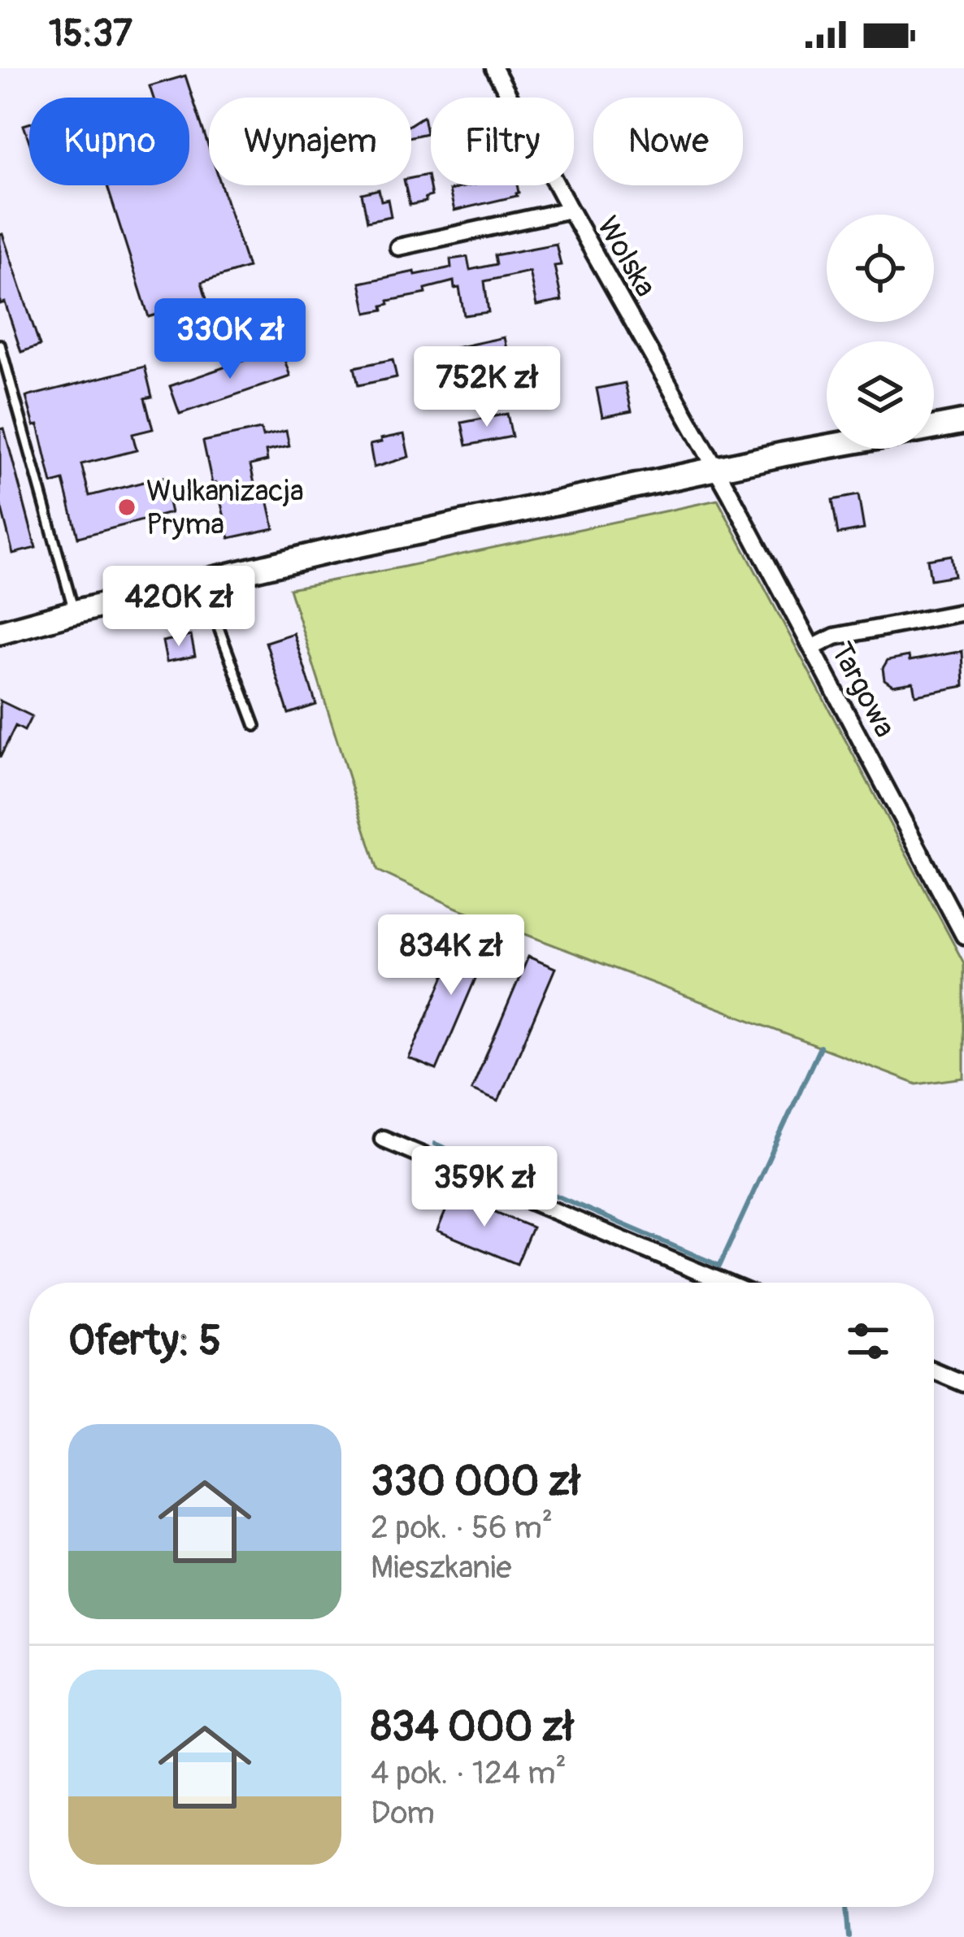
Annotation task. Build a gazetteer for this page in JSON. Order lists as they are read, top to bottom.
{
  "streets": {
    "street": ["Wolska", "Targowa"]
  },
  "crossings": [
    ["Wolska", "Targowa"]
  ],
  "places": ["Wulkanizacja Pryma"],
  "page": {
    "status": "15:37",
    "chip": [
      "Kupno",
      "Wynajem",
      "Filtry",
      "Nowe"
    ],
    "price": [
      "330K zł",
      "752K zł",
      "420K zł",
      "834K zł",
      "359K zł"
    ],
    "heading": "Oferty: 5",
    "list": [
      {
        "name": "330 000 zł",
        "note": "2 pok. · 56 m² · Mieszkanie"
      },
      {
        "name": "834 000 zł",
        "note": "4 pok. · 124 m² · Dom"
      }
    ]
  }
}
